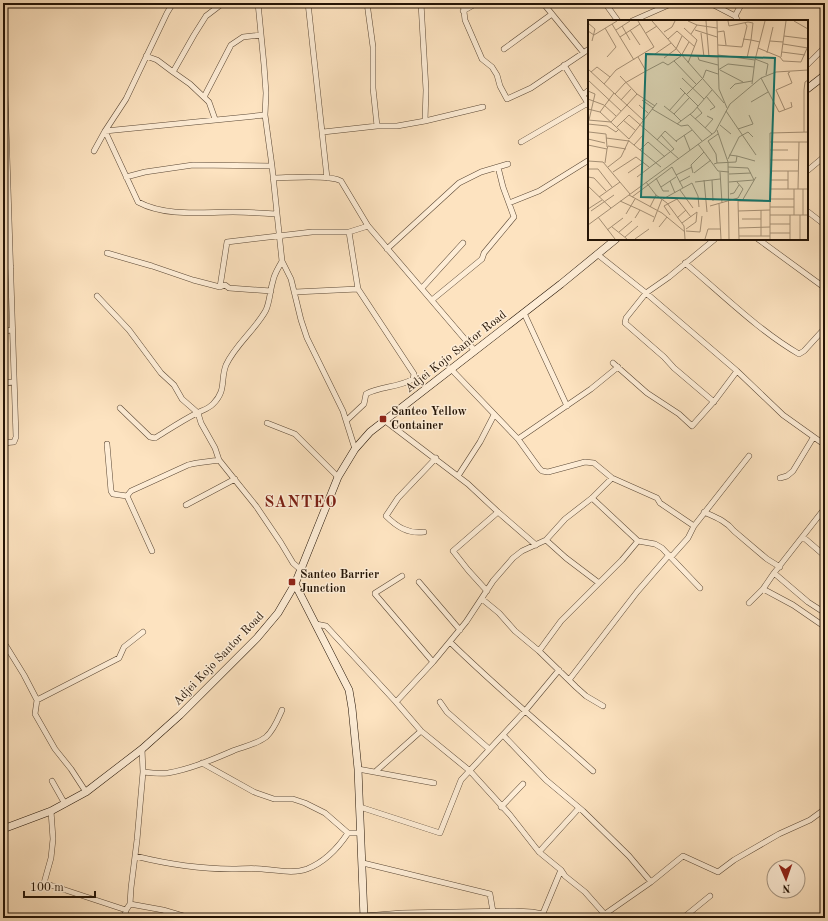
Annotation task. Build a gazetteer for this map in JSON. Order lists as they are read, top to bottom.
{
  "streets": {
    "street": ["Adjei Kojo Santor Road"]
  },
  "districts": ["SANTEO"],
  "places": {
    "transit": ["Santeo Yellow Container", "Santeo Barrier Junction"]
  },
  "scale_bar": "100 m",
  "north": "bottom"
}
